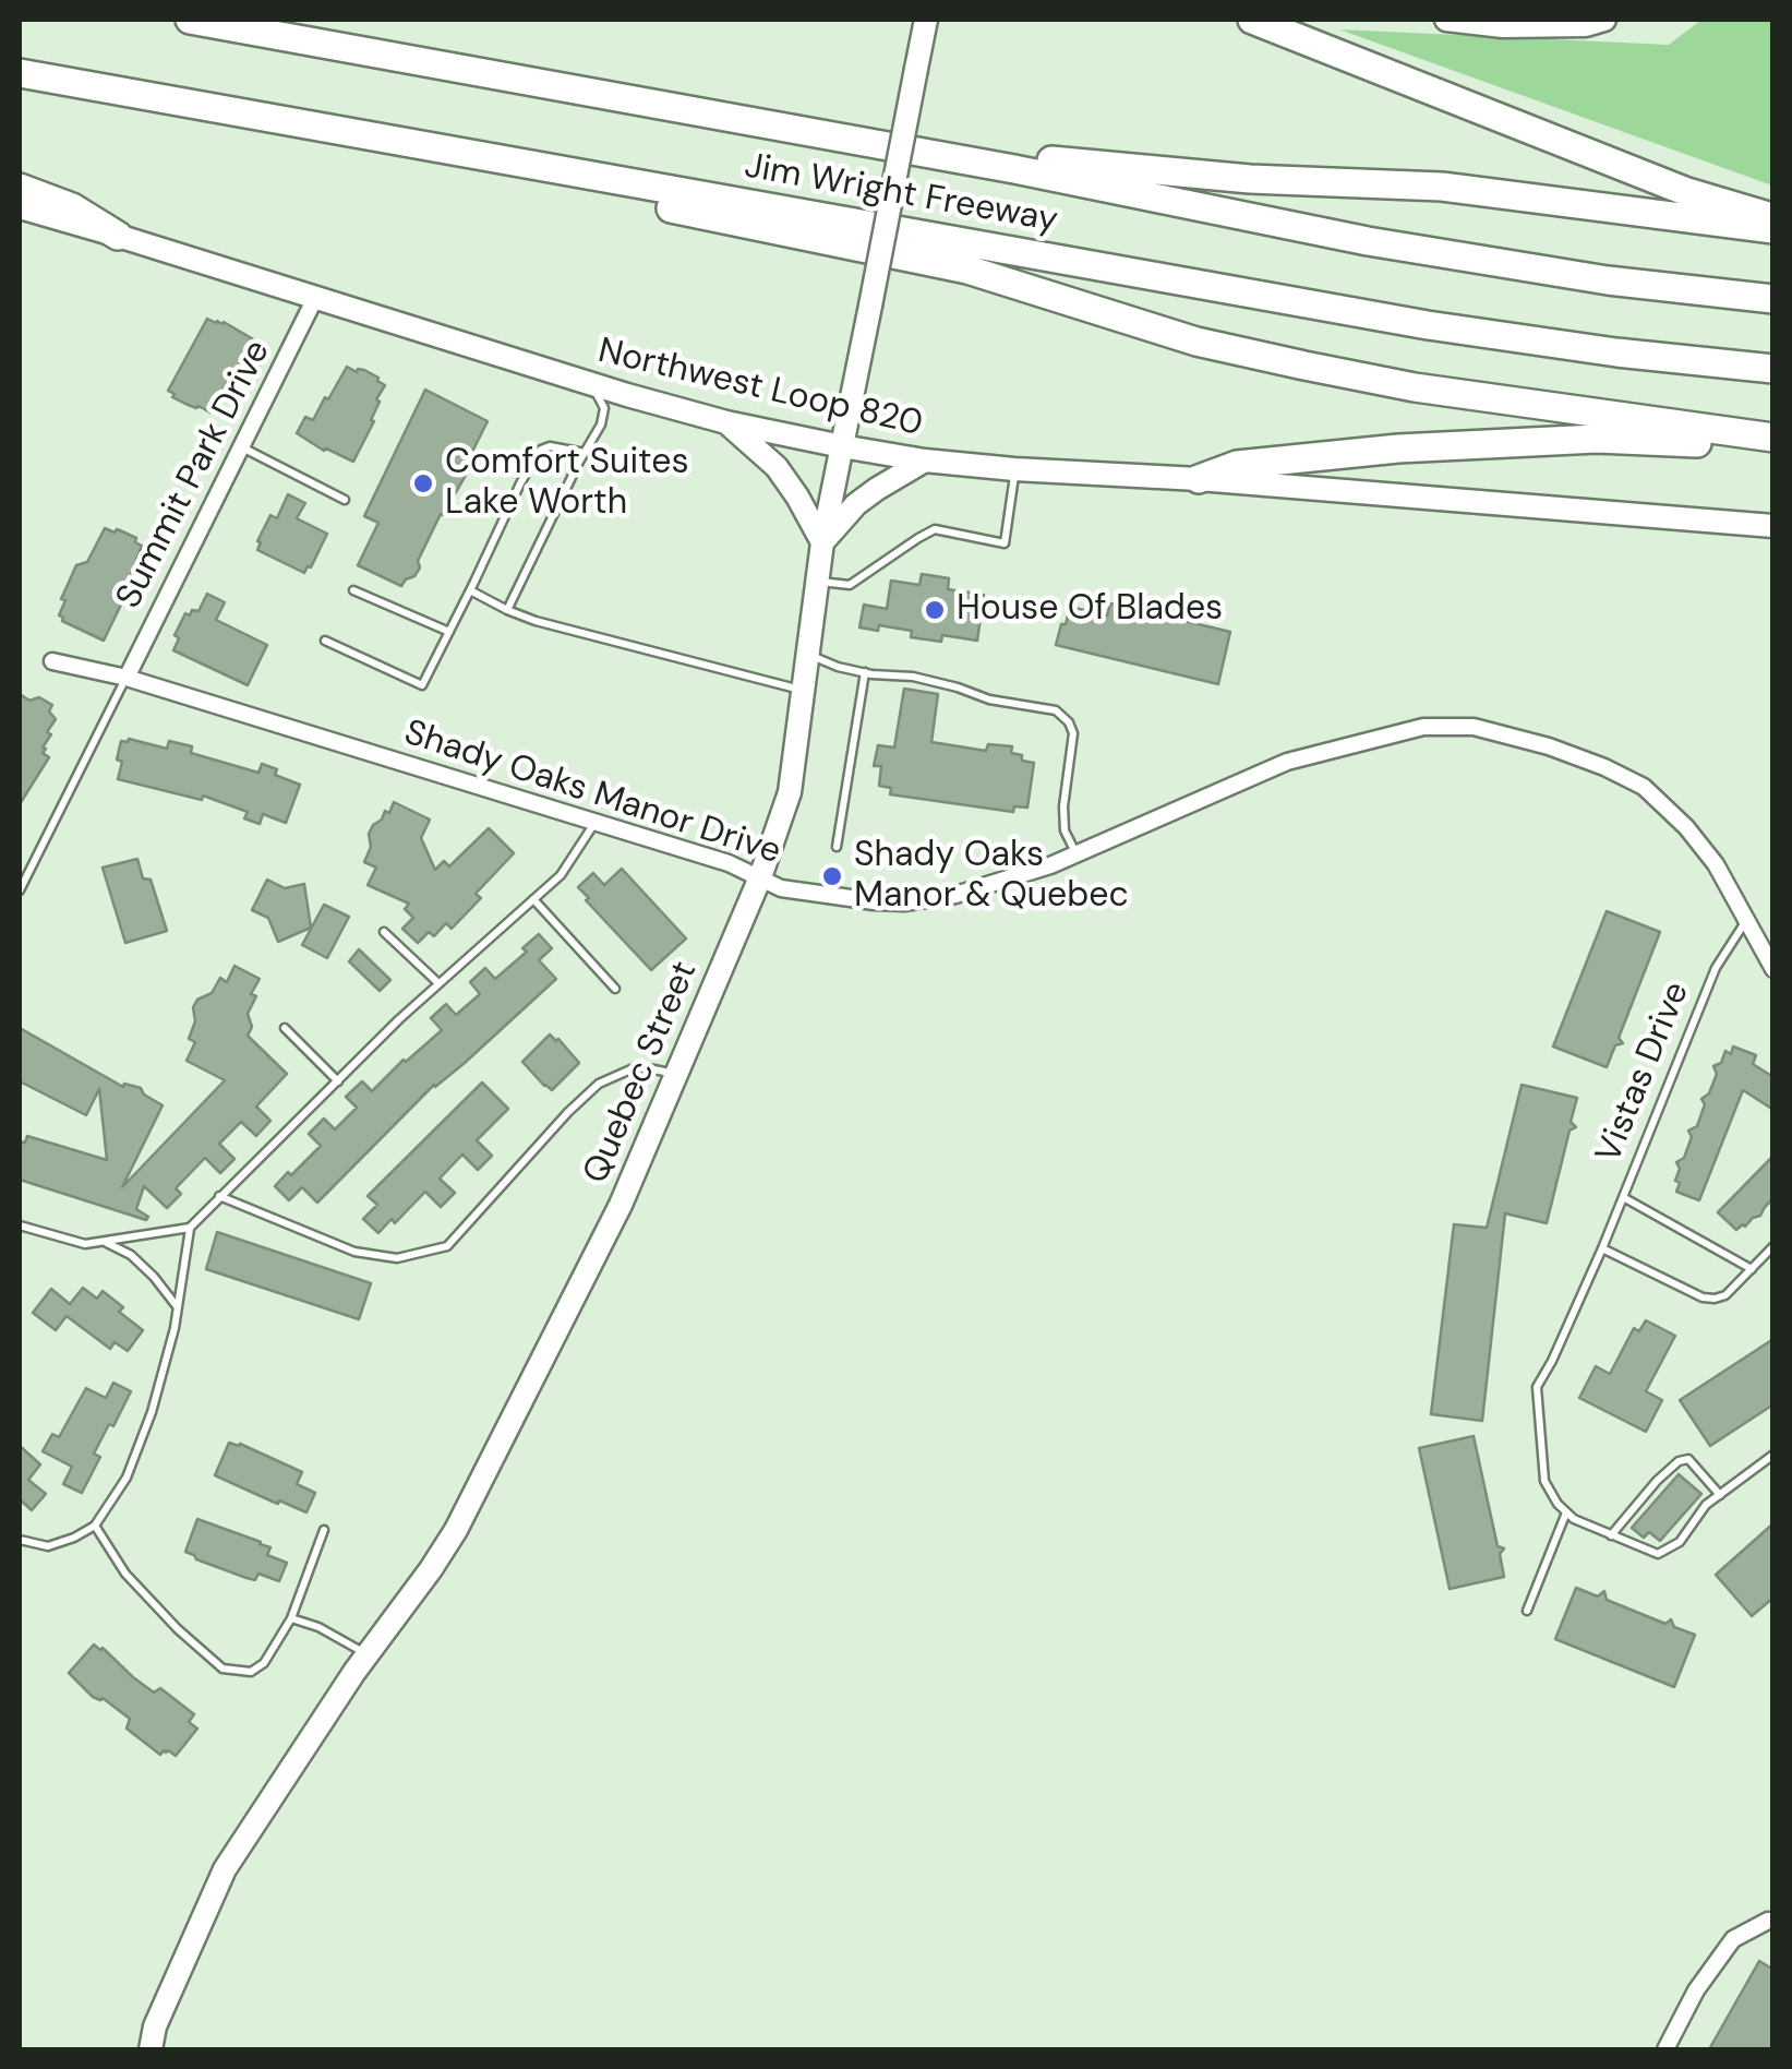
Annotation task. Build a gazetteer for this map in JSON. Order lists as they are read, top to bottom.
{
  "streets": {
    "highway": ["Jim Wright Freeway"],
    "main road": ["Northwest Loop 820", "Quebec Street"],
    "street": ["Summit Park Drive", "Shady Oaks Manor Drive"],
    "lane": ["Vistas Drive"]
  },
  "crossings": [
    ["Northwest Loop 820", "Summit Park Drive"],
    ["Northwest Loop 820", "Quebec Street"],
    ["Summit Park Drive", "Shady Oaks Manor Drive"],
    ["Shady Oaks Manor Drive", "Quebec Street"],
    ["Shady Oaks Manor Drive", "Vistas Drive"]
  ],
  "places": ["Comfort Suites Lake Worth", "House Of Blades", "Shady Oaks Manor & Quebec"]
}
